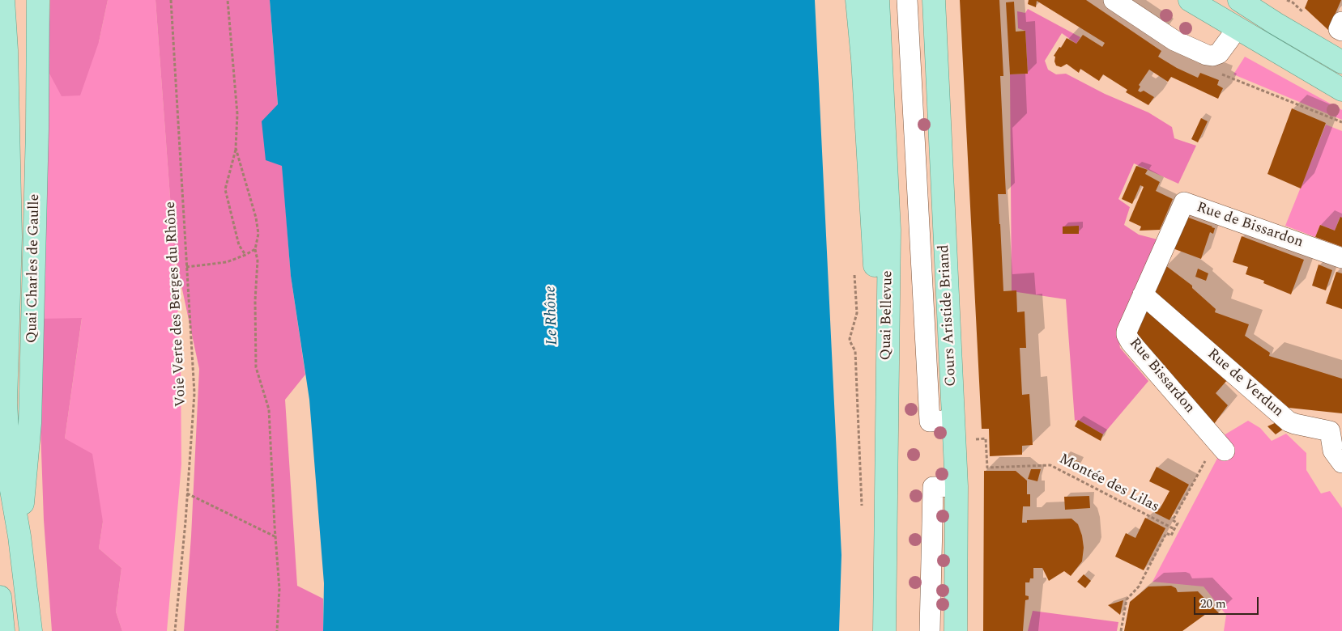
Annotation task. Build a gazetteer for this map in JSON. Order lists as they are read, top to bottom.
{
  "streets": {
    "main road": ["Quai Charles de Gaulle", "Quai Bellevue", "Cours Aristide Briand"],
    "street": ["Rue de Bissardon", "Rue Bissardon", "Rue de Verdun"],
    "path": ["Voie Verte des Berges du Rhône", "Montée des Lilas"]
  },
  "crossings": [
    ["Rue de Bissardon", "Rue Bissardon"],
    ["Rue de Bissardon", "Rue de Verdun"],
    ["Rue Bissardon", "Rue de Verdun"],
    ["Rue Bissardon", "Montée des Lilas"]
  ],
  "water": ["Le Rhône"],
  "scale_bar": "20 m"
}
